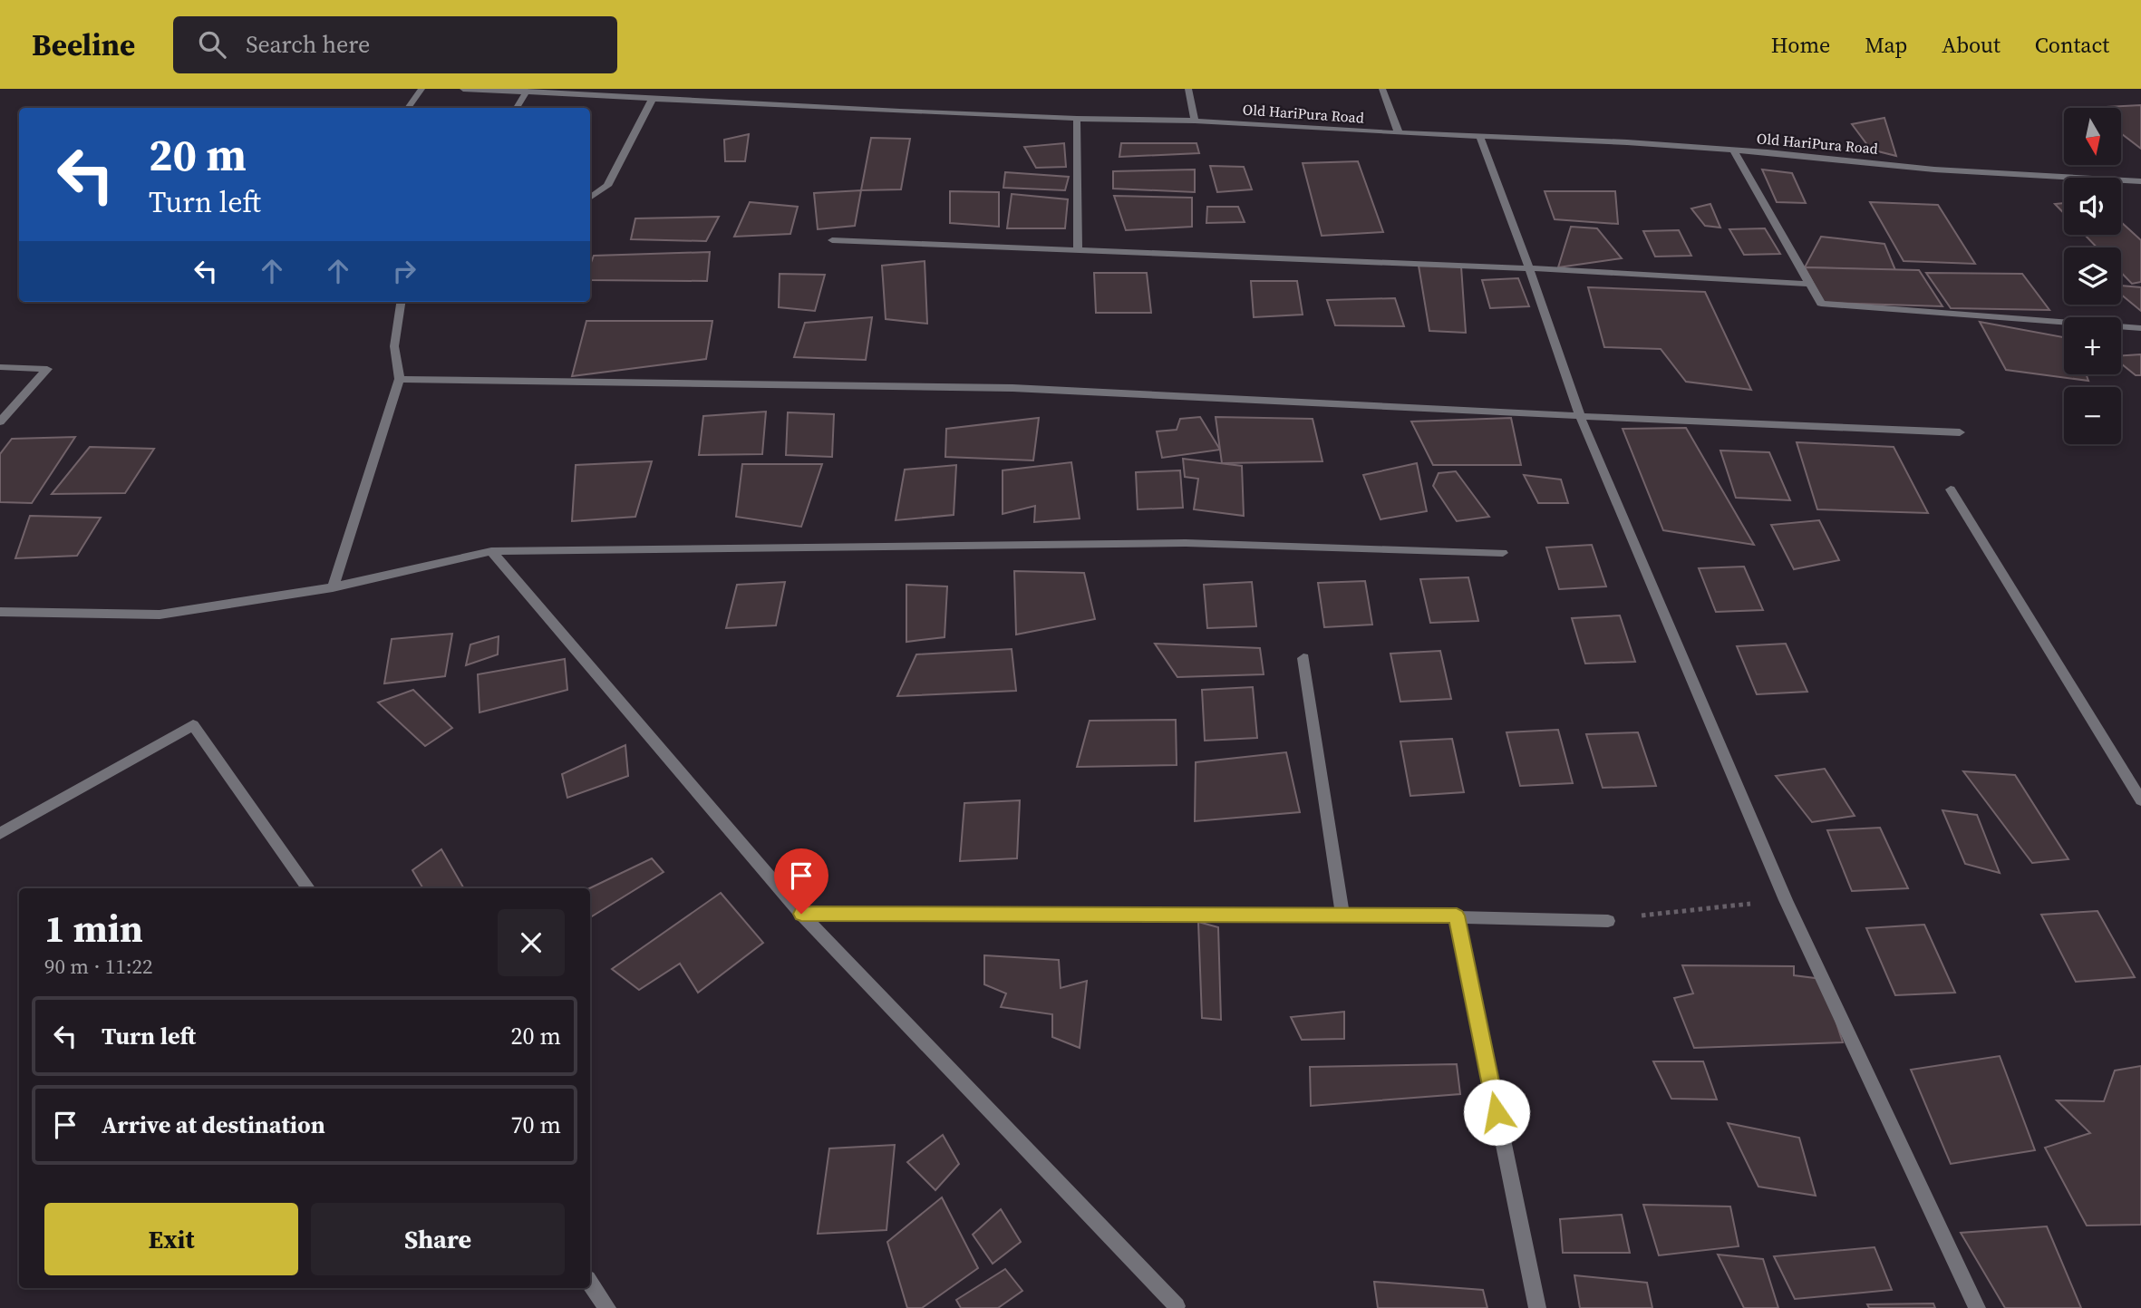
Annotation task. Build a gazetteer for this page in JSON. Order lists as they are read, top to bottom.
{
  "streets": {
    "street": ["Old HariPura Road"]
  },
  "north": "bottom",
  "page": {
    "header": "Beeline",
    "search": "Search here",
    "nav": [
      "Home",
      "Map",
      "About",
      "Contact"
    ],
    "map_buttons": ["+", "−"],
    "turn": ["20 m", "Turn left"],
    "heading": ["1 min", "90 m · 11:22"],
    "list": [
      {
        "name": "Turn left",
        "value": "20 m"
      },
      {
        "name": "Arrive at destination",
        "value": "70 m"
      }
    ],
    "buttons": ["Exit", "Share"]
  }
}
